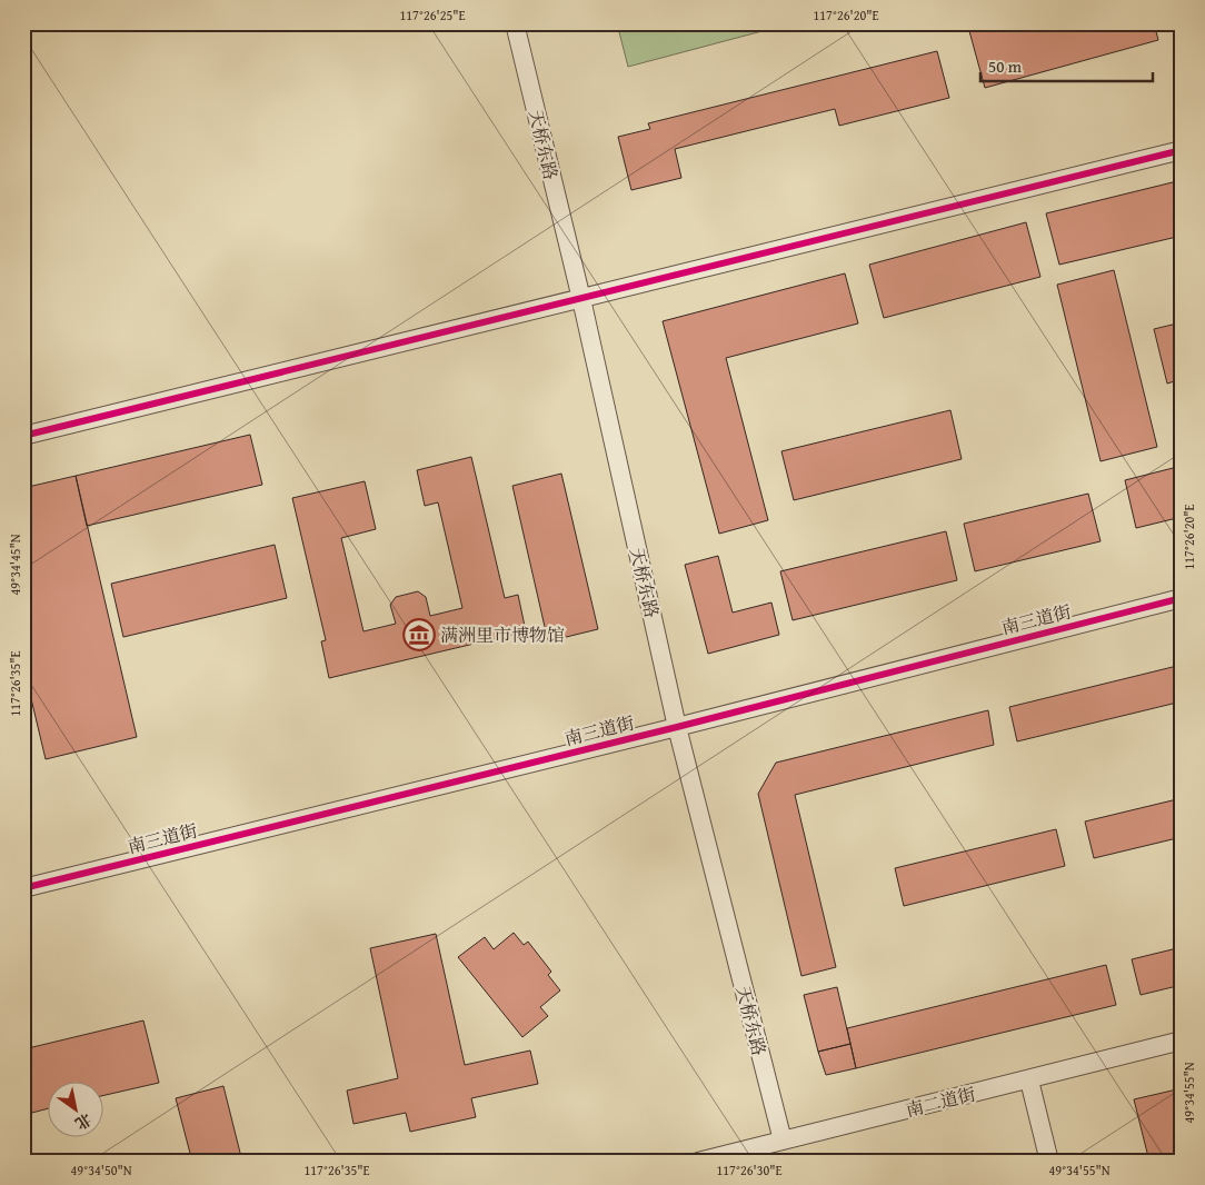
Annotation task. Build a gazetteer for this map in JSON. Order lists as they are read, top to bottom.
{
  "streets": {
    "street": ["天桥东路", "南三道街", "南二道街"]
  },
  "crossings": [
    ["天桥东路", "南三道街"],
    ["天桥东路", "南二道街"]
  ],
  "places": {
    "museum": ["满洲里市博物馆"]
  },
  "scale_bar": "50 m",
  "north": "bottom right",
  "coordinates": [
    "117°26'25\"E",
    "117°26'20\"E",
    "49°34'45\"N",
    "117°26'35\"E",
    "49°34'55\"N",
    "49°34'50\"N",
    "117°26'30\"E"
  ]
}
